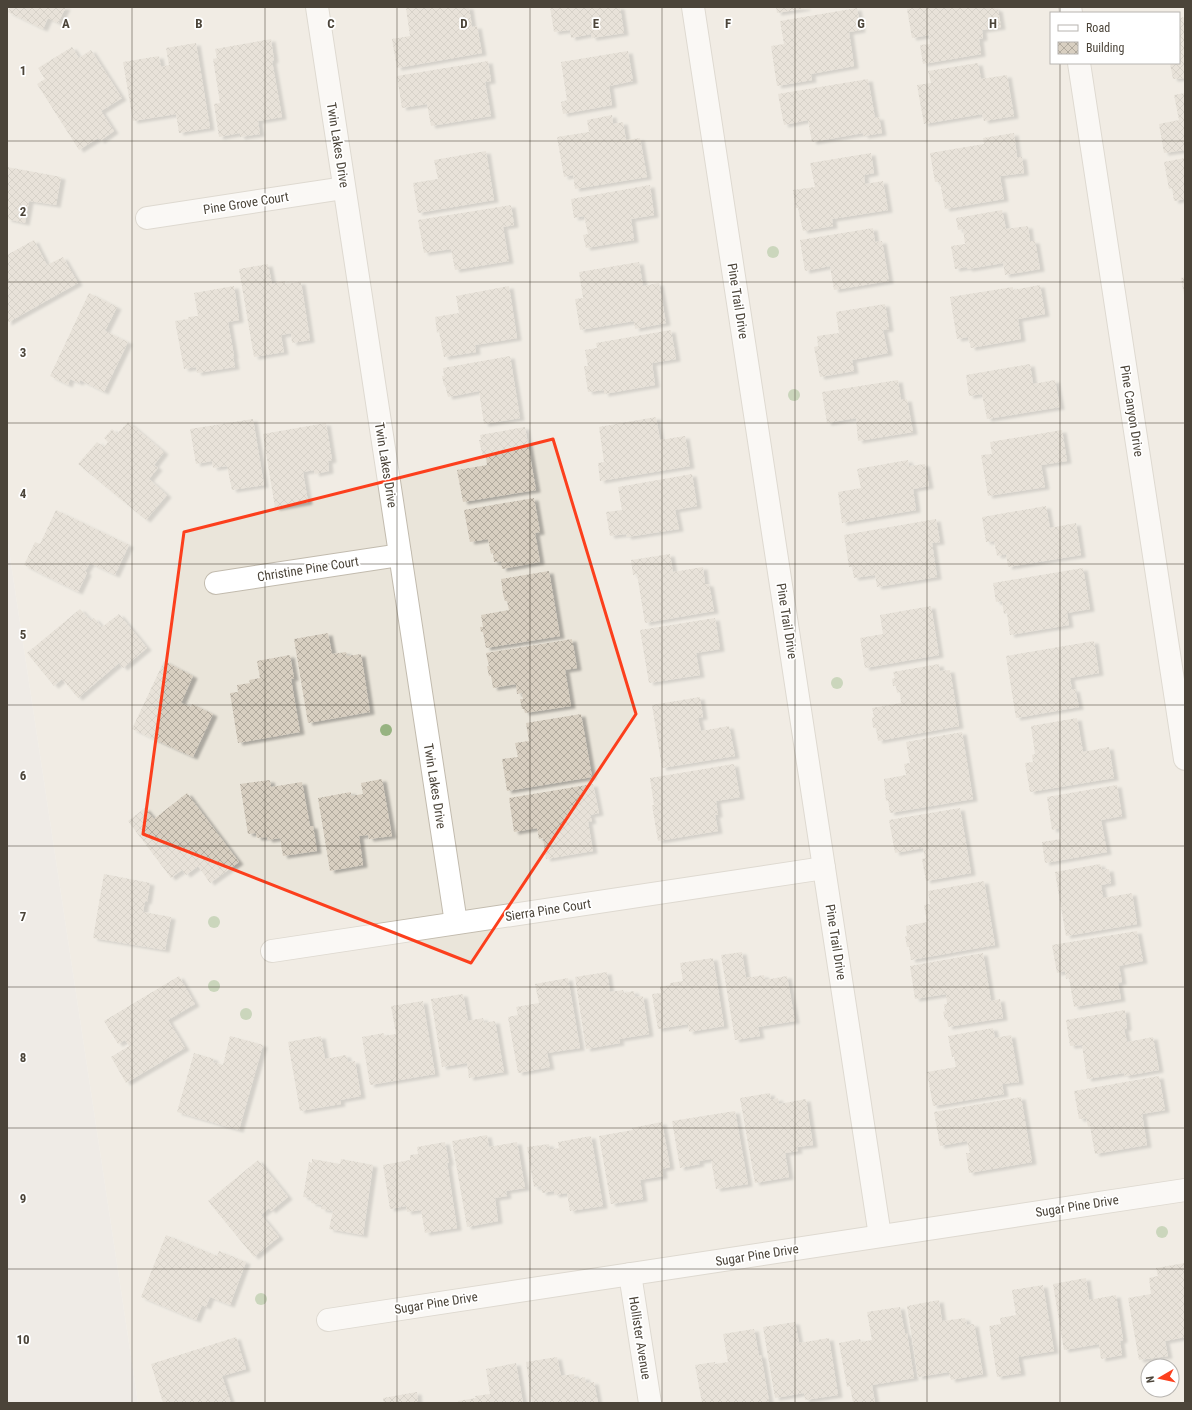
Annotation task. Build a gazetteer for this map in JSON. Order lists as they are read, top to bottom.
{
  "streets": {
    "street": [
      "Twin Lakes Drive",
      "Pine Grove Court",
      "Pine Trail Drive",
      "Pine Canyon Drive",
      "Christine Pine Court",
      "Sierra Pine Court",
      "Sugar Pine Drive",
      "Hollister Avenue"
    ]
  },
  "crossings": [
    ["Twin Lakes Drive", "Pine Grove Court"],
    ["Twin Lakes Drive", "Christine Pine Court"],
    ["Twin Lakes Drive", "Sierra Pine Court"],
    ["Pine Trail Drive", "Sierra Pine Court"],
    ["Pine Trail Drive", "Sugar Pine Drive"],
    ["Sugar Pine Drive", "Hollister Avenue"]
  ],
  "legend": ["Road", "Building"],
  "north": "left",
  "grid": {
    "columns": [
      "A",
      "B",
      "C",
      "D",
      "E",
      "F",
      "G",
      "H"
    ],
    "rows": [
      "1",
      "2",
      "3",
      "4",
      "5",
      "6",
      "7",
      "8",
      "9",
      "10"
    ]
  }
}
